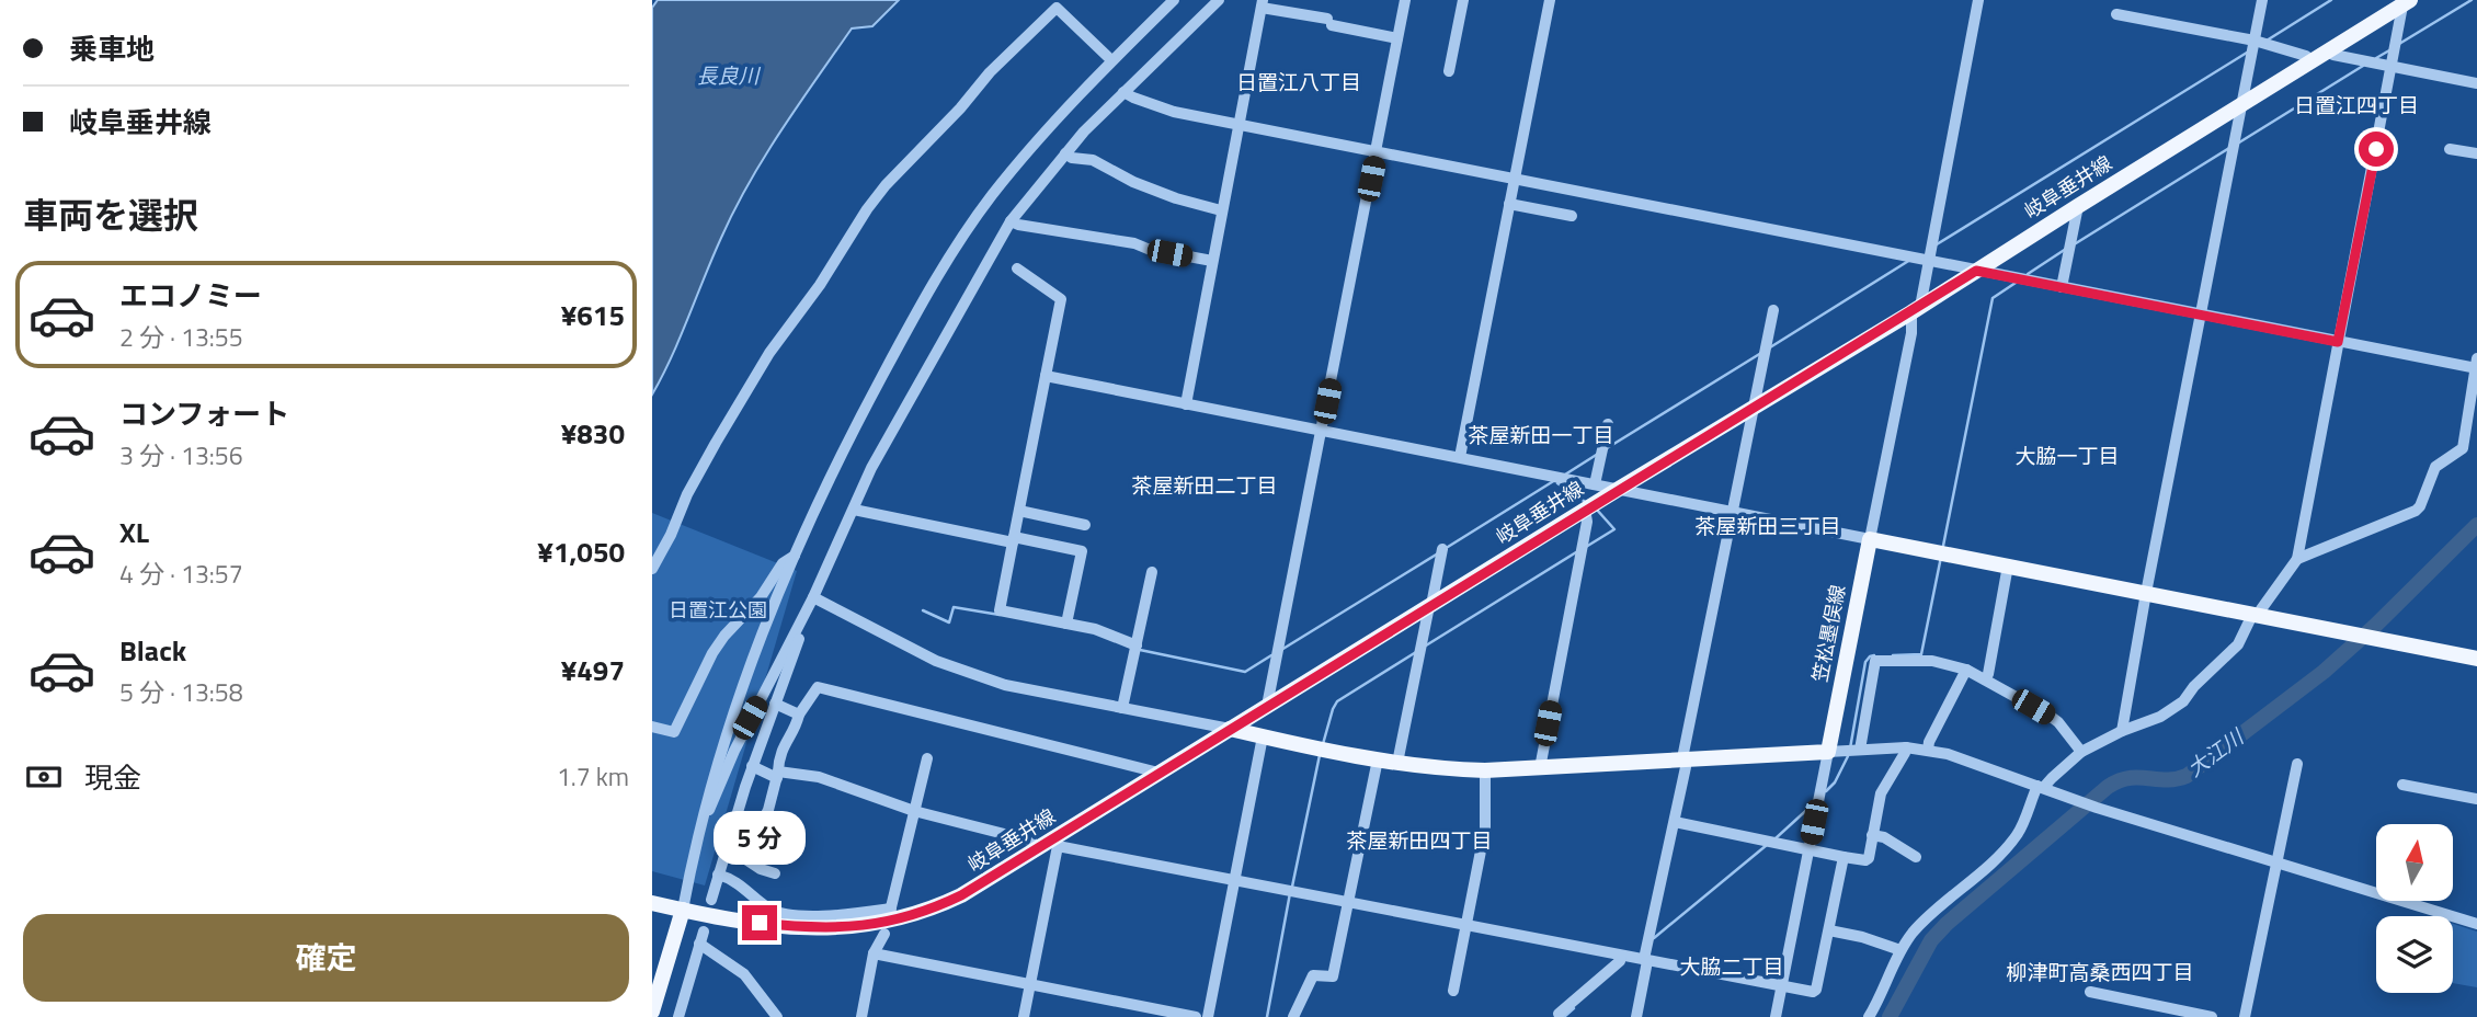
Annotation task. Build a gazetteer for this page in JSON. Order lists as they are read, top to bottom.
{
  "streets": {
    "main road": ["岐阜垂井線", "笠松墨俣線"]
  },
  "districts": [
    "日置江八丁目",
    "日置江四丁目",
    "茶屋新田一丁目",
    "大脇一丁目",
    "茶屋新田二丁目",
    "茶屋新田三丁目",
    "茶屋新田四丁目",
    "大脇二丁目",
    "柳津町高桑西四丁目"
  ],
  "water": ["長良川", "大江川"],
  "parks": ["日置江公園"],
  "north": "top",
  "page": {
    "banner": ["乗車地", "岐阜垂井線"],
    "heading": "車両を選択",
    "list": [
      {
        "name": "エコノミー",
        "note": "2 分 · 13:55",
        "value": "¥615"
      },
      {
        "name": "コンフォート",
        "note": "3 分 · 13:56",
        "value": "¥830"
      },
      {
        "name": "XL",
        "note": "4 分 · 13:57",
        "value": "¥1,050"
      },
      {
        "name": "Black",
        "note": "5 分 · 13:58",
        "value": "¥497"
      }
    ],
    "pay": ["現金", "1.7 km"],
    "bubble": "5 分",
    "buttons": "確定"
  }
}
